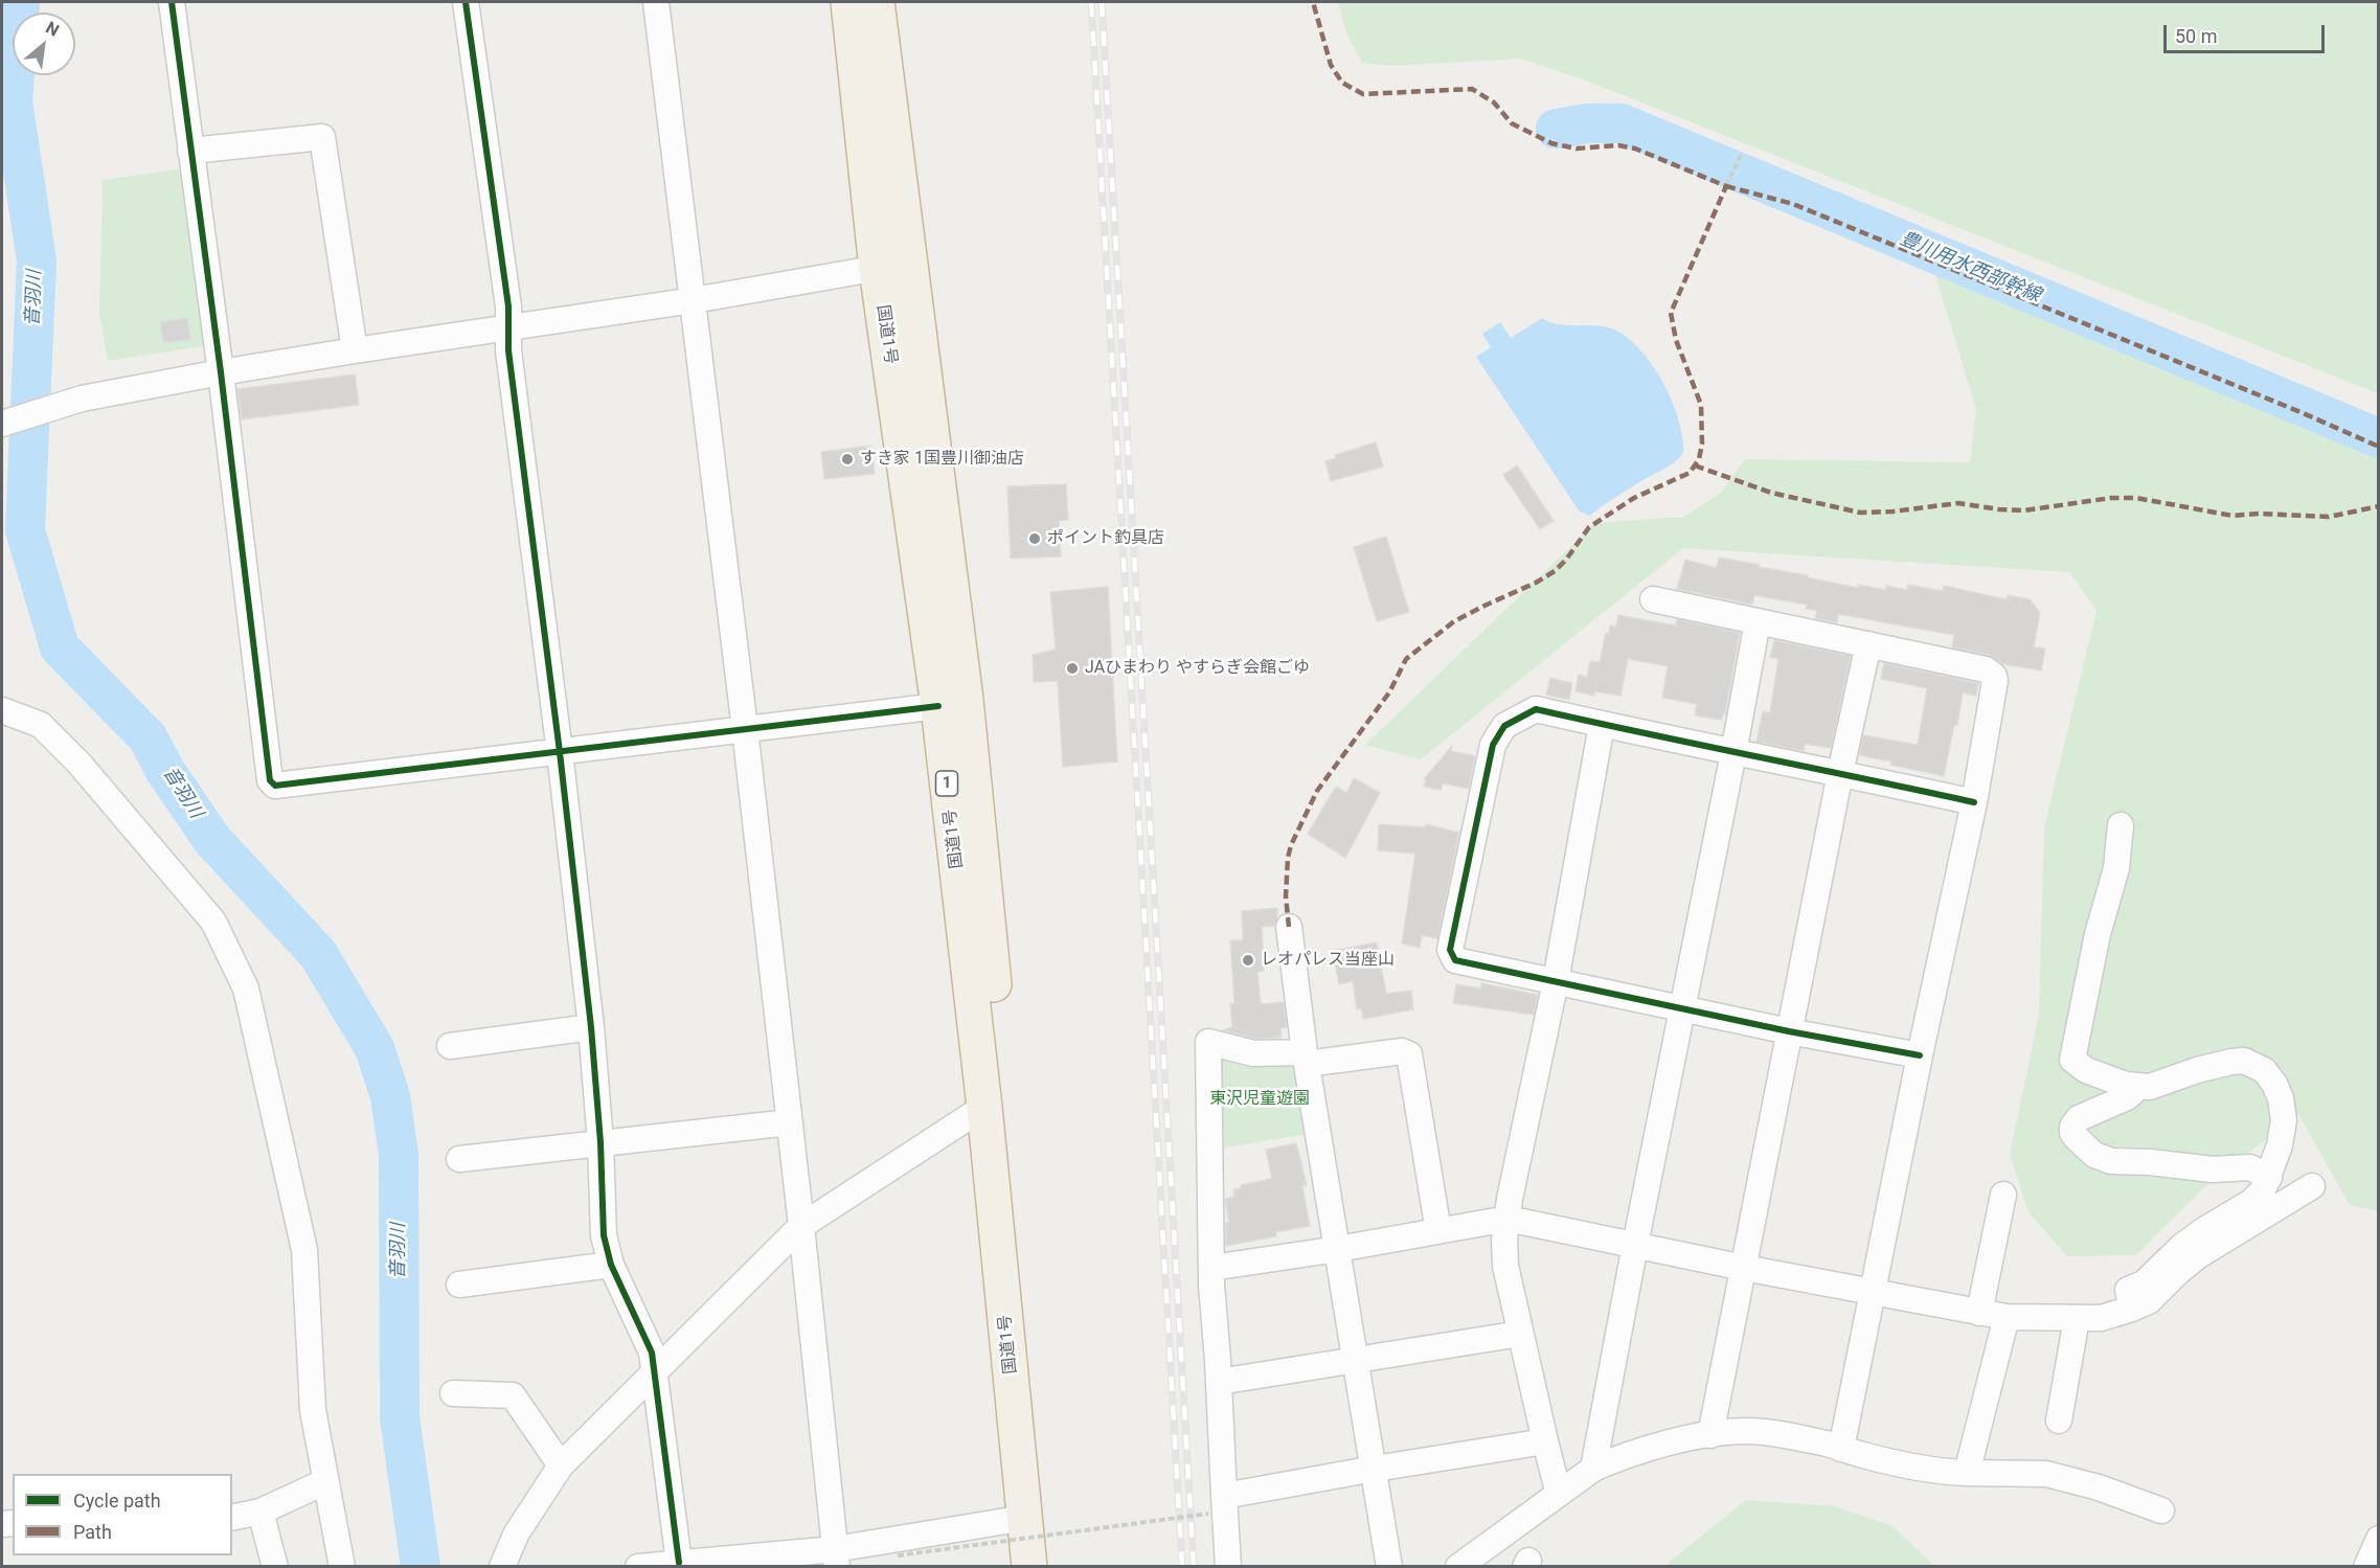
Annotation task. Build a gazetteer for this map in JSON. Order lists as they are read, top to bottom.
{
  "streets": {
    "highway": ["国道1号", "1"]
  },
  "water": ["豊川用水西部幹線", "音羽川"],
  "parks": ["東沢児童遊園"],
  "places": [
    "すき家 1国豊川御油店",
    "ポイント釣具店",
    "JAひまわり やすらぎ会館ごゆ",
    "レオパレス当座山"
  ],
  "legend": ["Cycle path", "Path"],
  "scale_bar": "50 m",
  "north": "top right"
}
